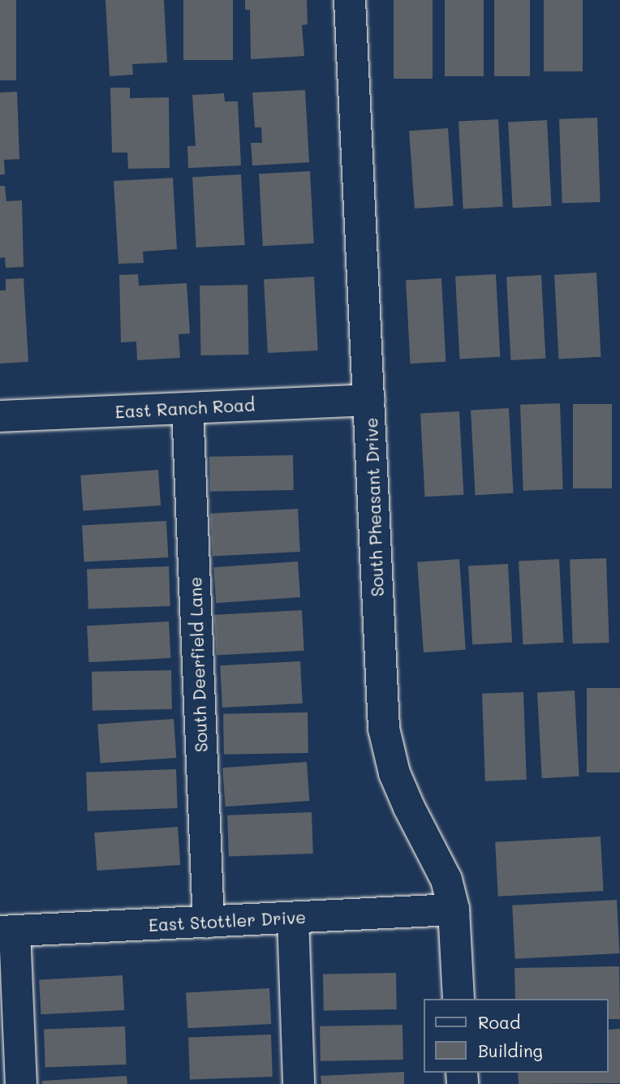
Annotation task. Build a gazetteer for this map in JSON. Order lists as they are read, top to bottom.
{
  "streets": {
    "street": [
      "East Ranch Road",
      "South Pheasant Drive",
      "South Deerfield Lane",
      "East Stottler Drive"
    ]
  },
  "crossings": [
    ["East Ranch Road", "South Pheasant Drive"],
    ["East Ranch Road", "South Deerfield Lane"],
    ["South Pheasant Drive", "East Stottler Drive"],
    ["South Deerfield Lane", "East Stottler Drive"]
  ],
  "legend": ["Road", "Building"]
}
